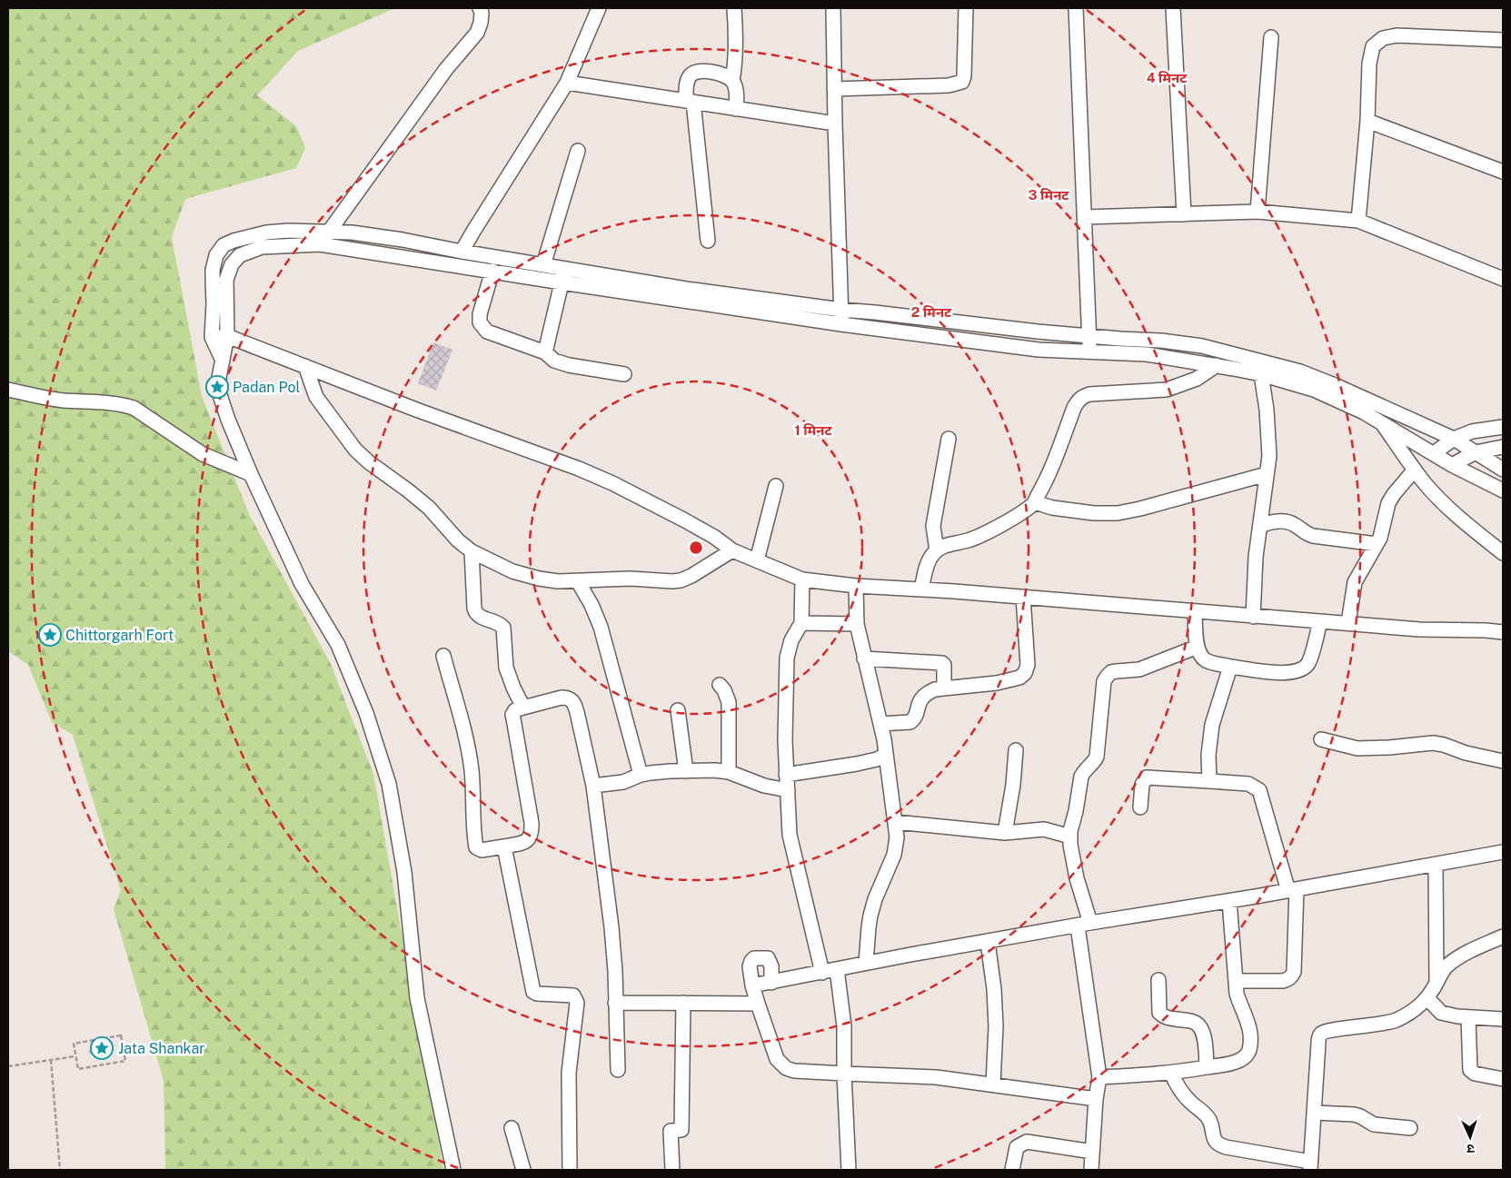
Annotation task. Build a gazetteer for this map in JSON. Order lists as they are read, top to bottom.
{
  "places": {
    "place": ["Padan Pol", "Chittorgarh Fort", "Jata Shankar"]
  },
  "north": "bottom",
  "rings": [
    "4 मिनट",
    "3 मिनट",
    "2 मिनट",
    "1 मिनट"
  ]
}
